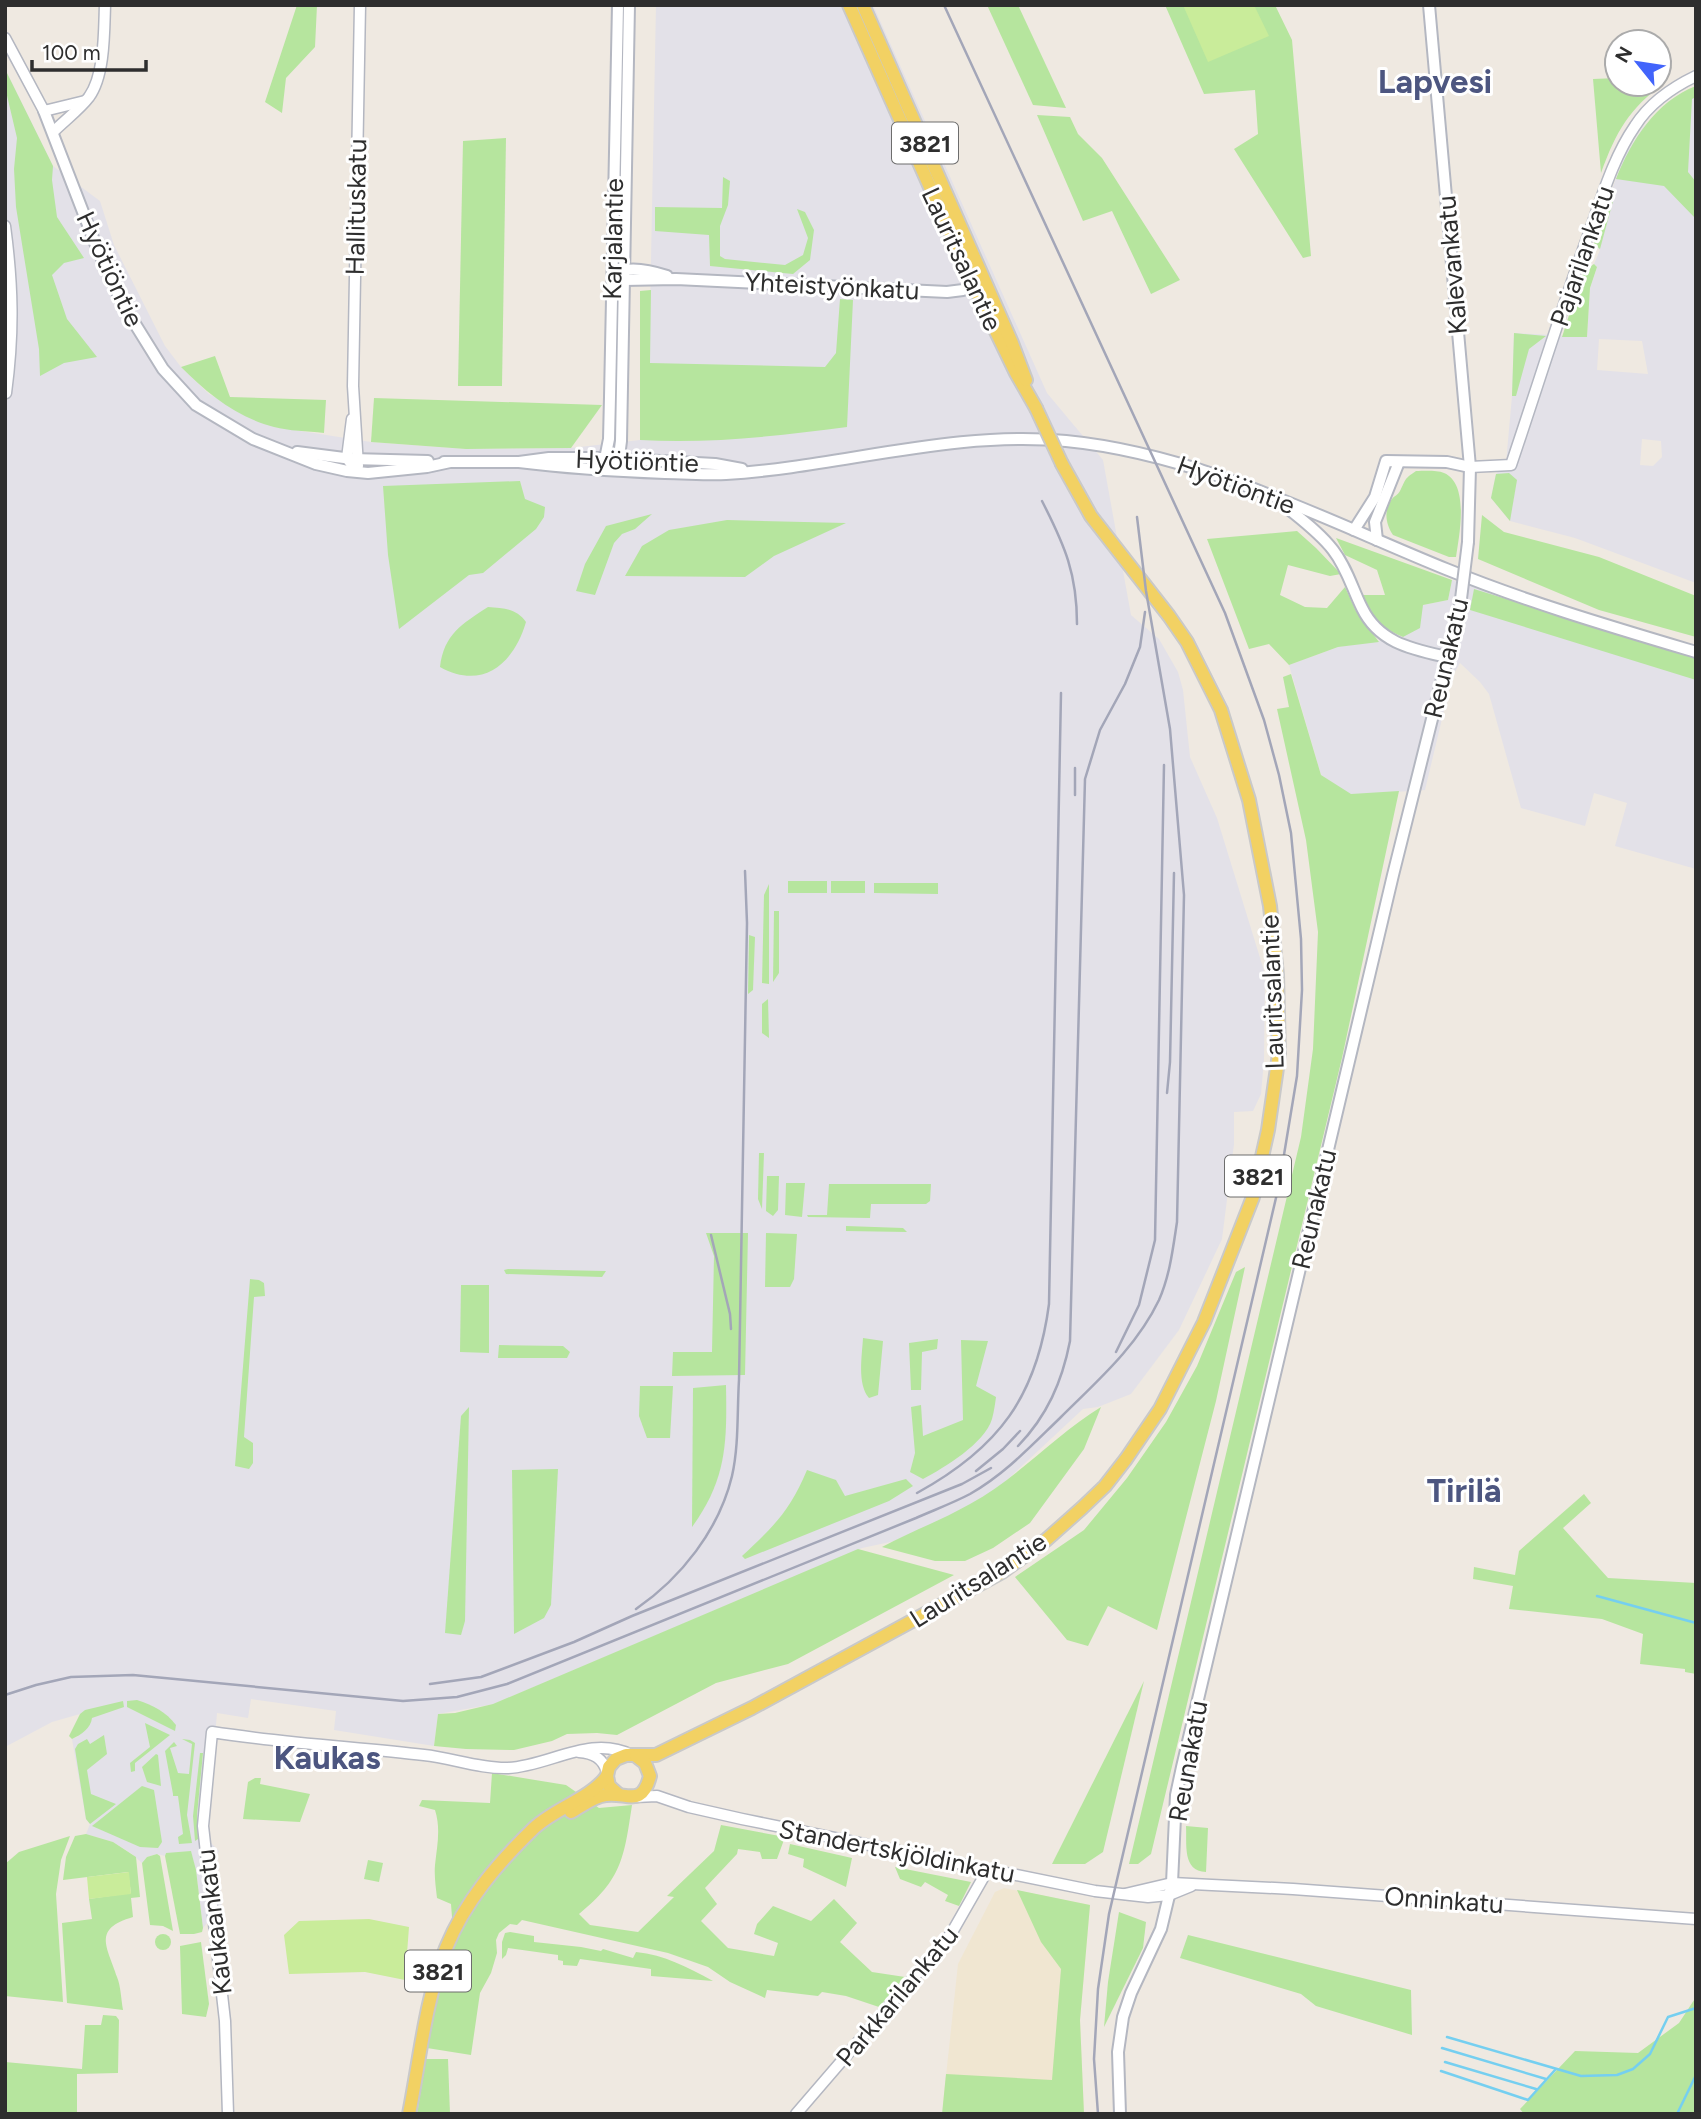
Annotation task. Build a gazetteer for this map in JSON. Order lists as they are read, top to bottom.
{
  "streets": {
    "main road": [
      "3821",
      "Karjalantie",
      "Lauritsalantie",
      "Kalevankatu",
      "Hyötiöntie",
      "Yhteistyönkatu",
      "Reunakatu"
    ],
    "street": [
      "Hallituskatu",
      "Pajarilankatu",
      "Standertskjöldinkatu",
      "Onninkatu",
      "Kaukaankatu",
      "Parkkarilankatu"
    ]
  },
  "crossings": [
    ["3821", "Lauritsalantie"],
    ["3821", "Standertskjöldinkatu"],
    ["Hallituskatu", "Hyötiöntie"],
    ["Karjalantie", "Hyötiöntie"],
    ["Karjalantie", "Yhteistyönkatu"],
    ["Pajarilankatu", "Kalevankatu"],
    ["Lauritsalantie", "Yhteistyönkatu"],
    ["Lauritsalantie", "Standertskjöldinkatu"],
    ["Kalevankatu", "Reunakatu"],
    ["Reunakatu", "Standertskjöldinkatu"],
    ["Reunakatu", "Onninkatu"],
    ["Standertskjöldinkatu", "Onninkatu"],
    ["Standertskjöldinkatu", "Parkkarilankatu"]
  ],
  "districts": ["Lapvesi", "Tirilä", "Kaukas"],
  "scale_bar": "100 m",
  "north": "top left"
}
